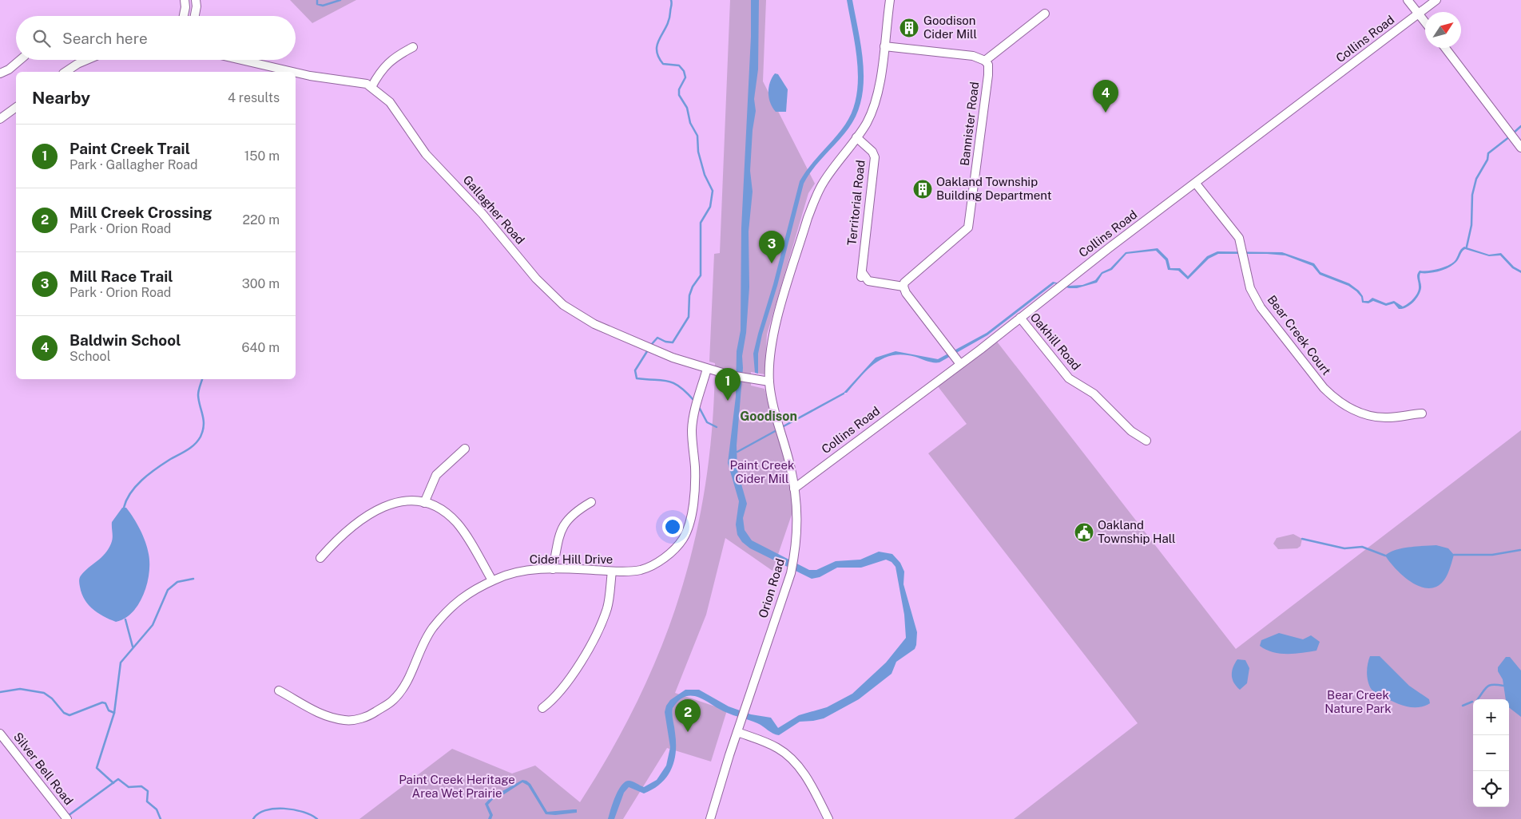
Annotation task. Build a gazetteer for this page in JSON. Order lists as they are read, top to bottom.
{
  "streets": {
    "street": [
      "Collins Road",
      "Bannister Road",
      "Territorial Road",
      "Gallagher Road",
      "Bear Creek Court",
      "Oakhill Road",
      "Cider Hill Drive",
      "Orion Road",
      "Silver Bell Road"
    ]
  },
  "crossings": [
    ["Collins Road", "Bear Creek Court"],
    ["Collins Road", "Oakhill Road"],
    ["Collins Road", "Orion Road"],
    ["Bannister Road", "Territorial Road"],
    ["Territorial Road", "Orion Road"],
    ["Gallagher Road", "Cider Hill Drive"],
    ["Gallagher Road", "Orion Road"]
  ],
  "districts": ["Goodison"],
  "parks": ["Paint Creek Cider Mill", "Bear Creek Nature Park", "Paint Creek Heritage Area Wet Prairie"],
  "places": {
    "building": ["Goodison Cider Mill", "Oakland Township Building Department"],
    "public building": ["Oakland Township Hall"]
  },
  "north": "top right",
  "page": {
    "search": "Search here",
    "heading": ["Nearby", "4 results"],
    "pins": [
      "4",
      "3",
      "1",
      "2"
    ],
    "list": [
      {
        "mark": "1",
        "name": "Paint Creek Trail",
        "note": "Park · Gallagher Road",
        "value": "150 m"
      },
      {
        "mark": "2",
        "name": "Mill Creek Crossing",
        "note": "Park · Orion Road",
        "value": "220 m"
      },
      {
        "mark": "3",
        "name": "Mill Race Trail",
        "note": "Park · Orion Road",
        "value": "300 m"
      },
      {
        "mark": "4",
        "name": "Baldwin School",
        "note": "School",
        "value": "640 m"
      }
    ],
    "map_buttons": ["+", "−"]
  }
}
